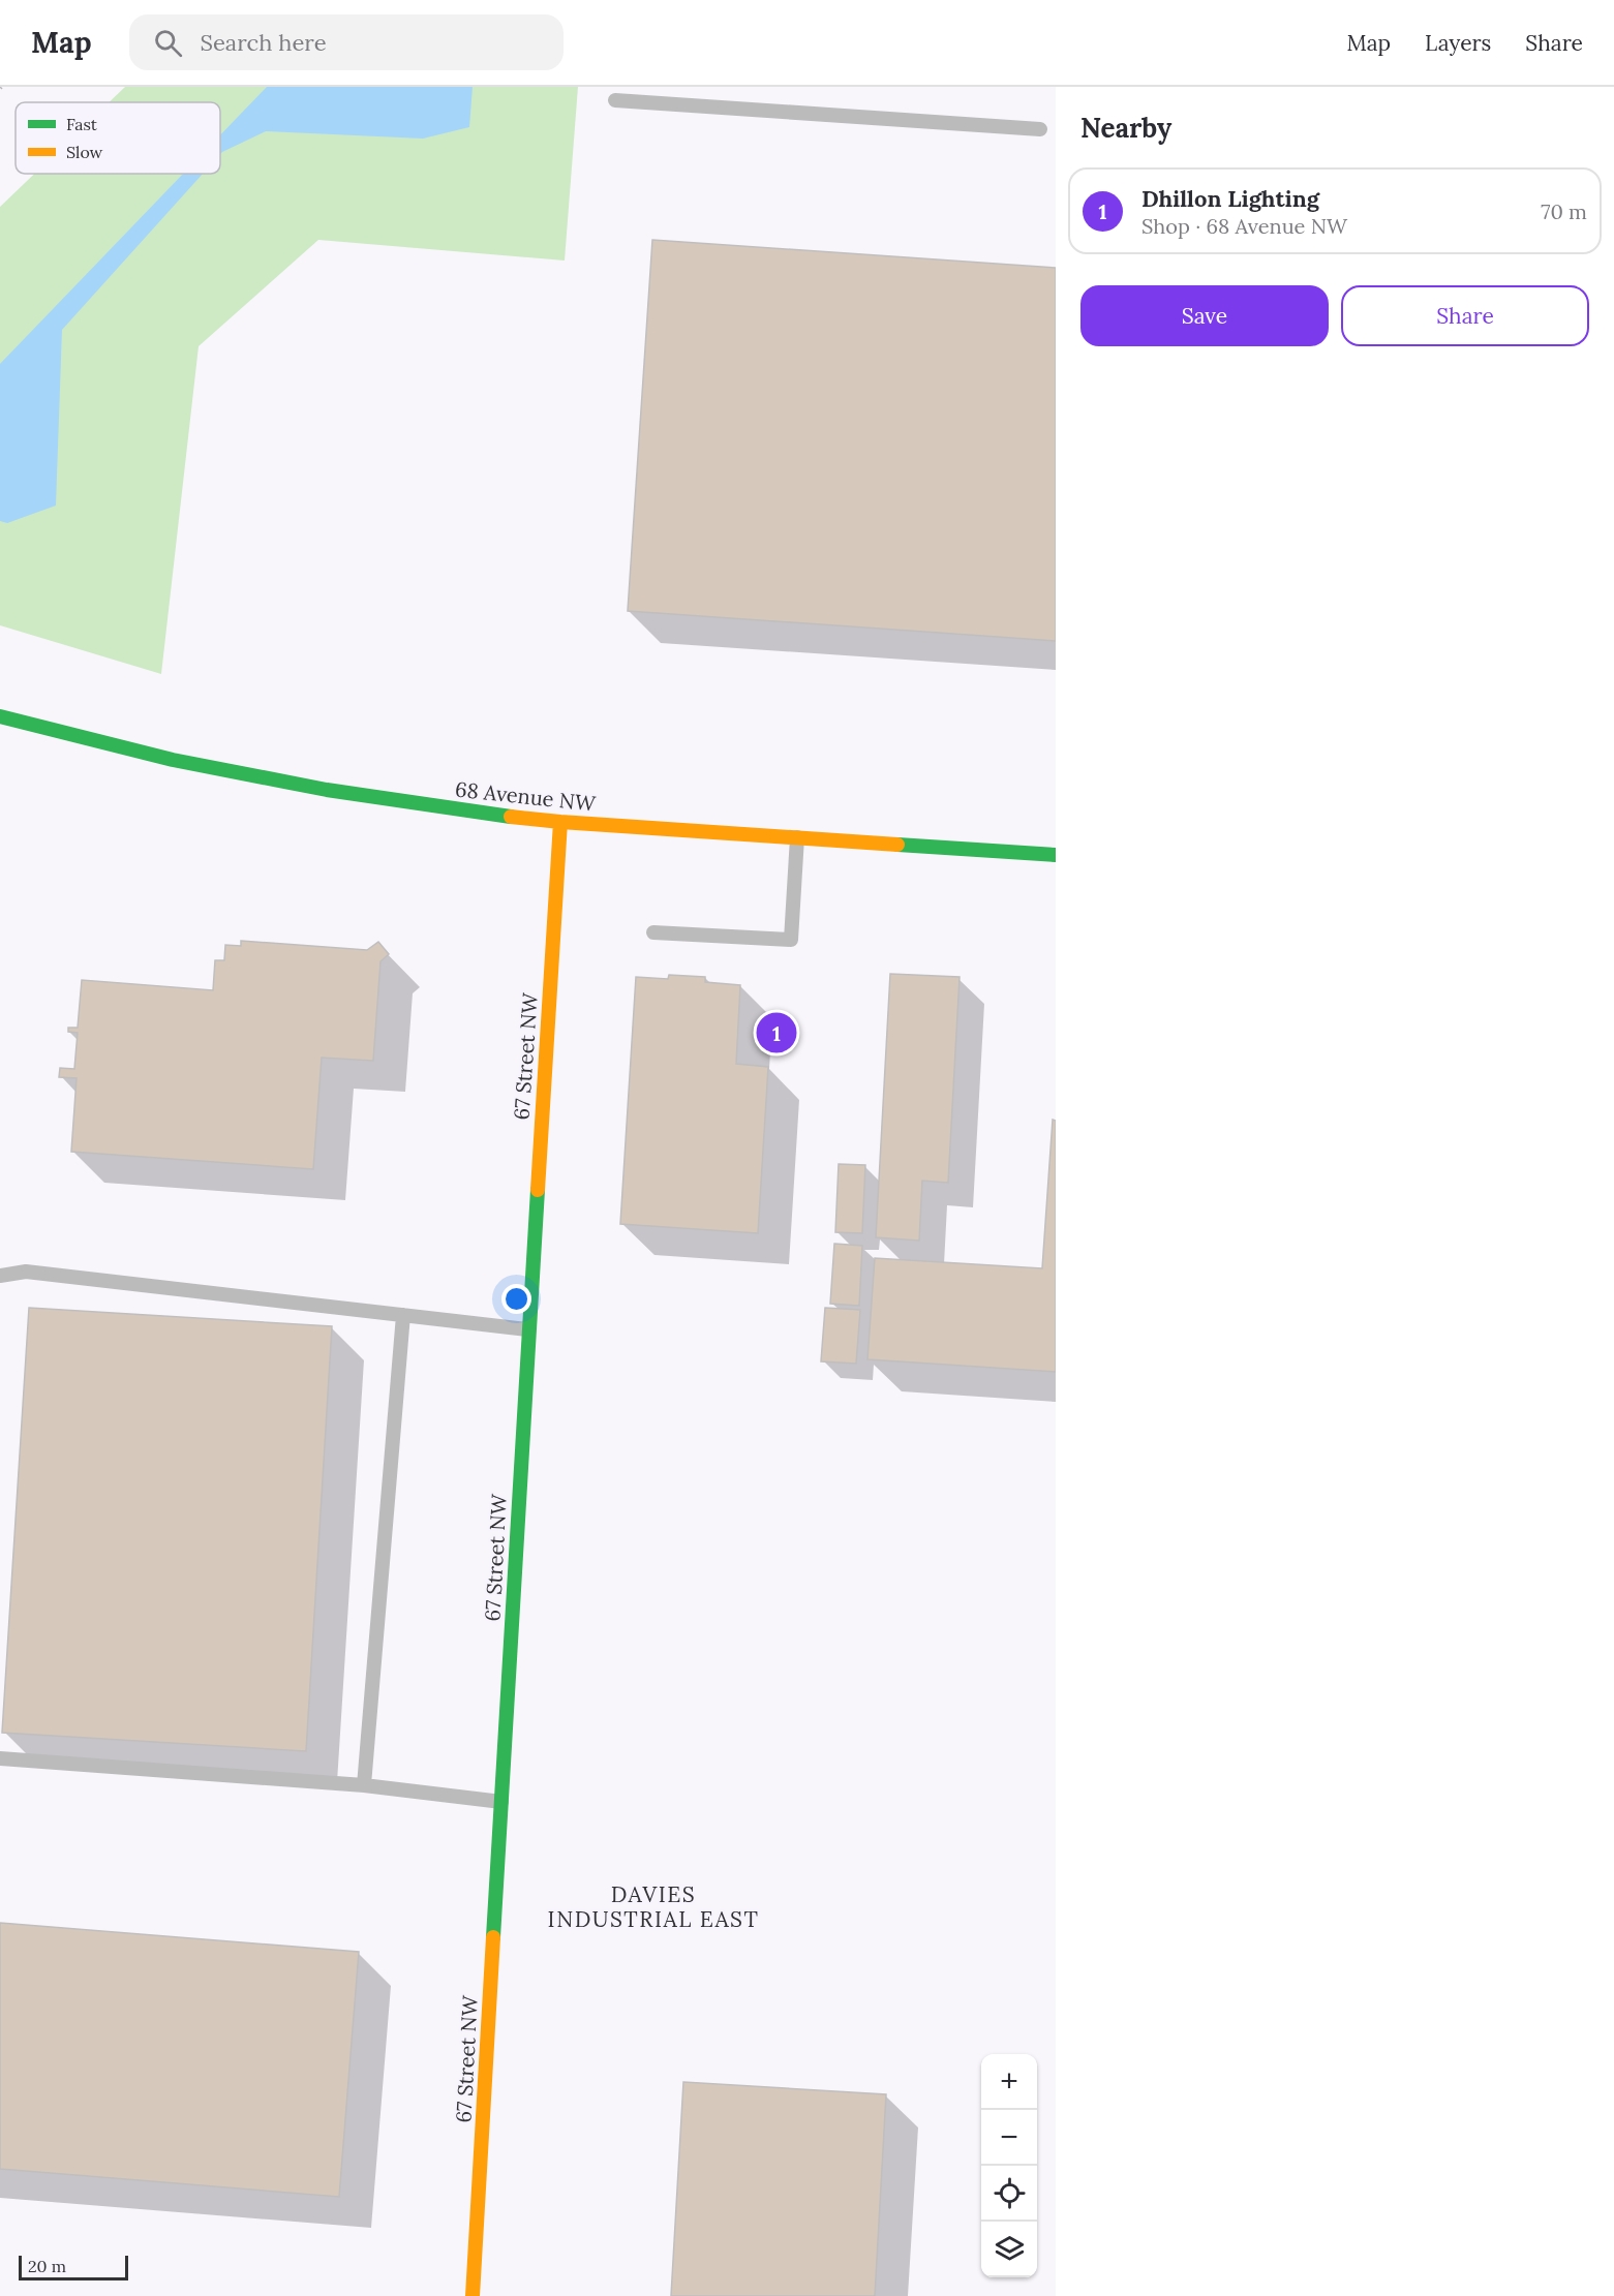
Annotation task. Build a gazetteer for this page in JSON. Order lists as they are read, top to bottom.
{
  "streets": {
    "street": ["68 Avenue NW", "67 Street NW"]
  },
  "crossings": [
    ["68 Avenue NW", "67 Street NW"]
  ],
  "districts": ["DAVIES INDUSTRIAL EAST"],
  "legend": ["Fast", "Slow"],
  "scale_bar": "20 m",
  "page": {
    "header": "Map",
    "search": "Search here",
    "nav": ["Map", "Layers", "Share"],
    "heading": "Nearby",
    "list": [
      {
        "mark": "1",
        "name": "Dhillon Lighting",
        "note": "Shop · 68 Avenue NW",
        "value": "70 m"
      }
    ],
    "buttons": ["Save", "Share"],
    "pins": "1",
    "map_buttons": ["+", "−"],
    "scale": "20 m"
  }
}
